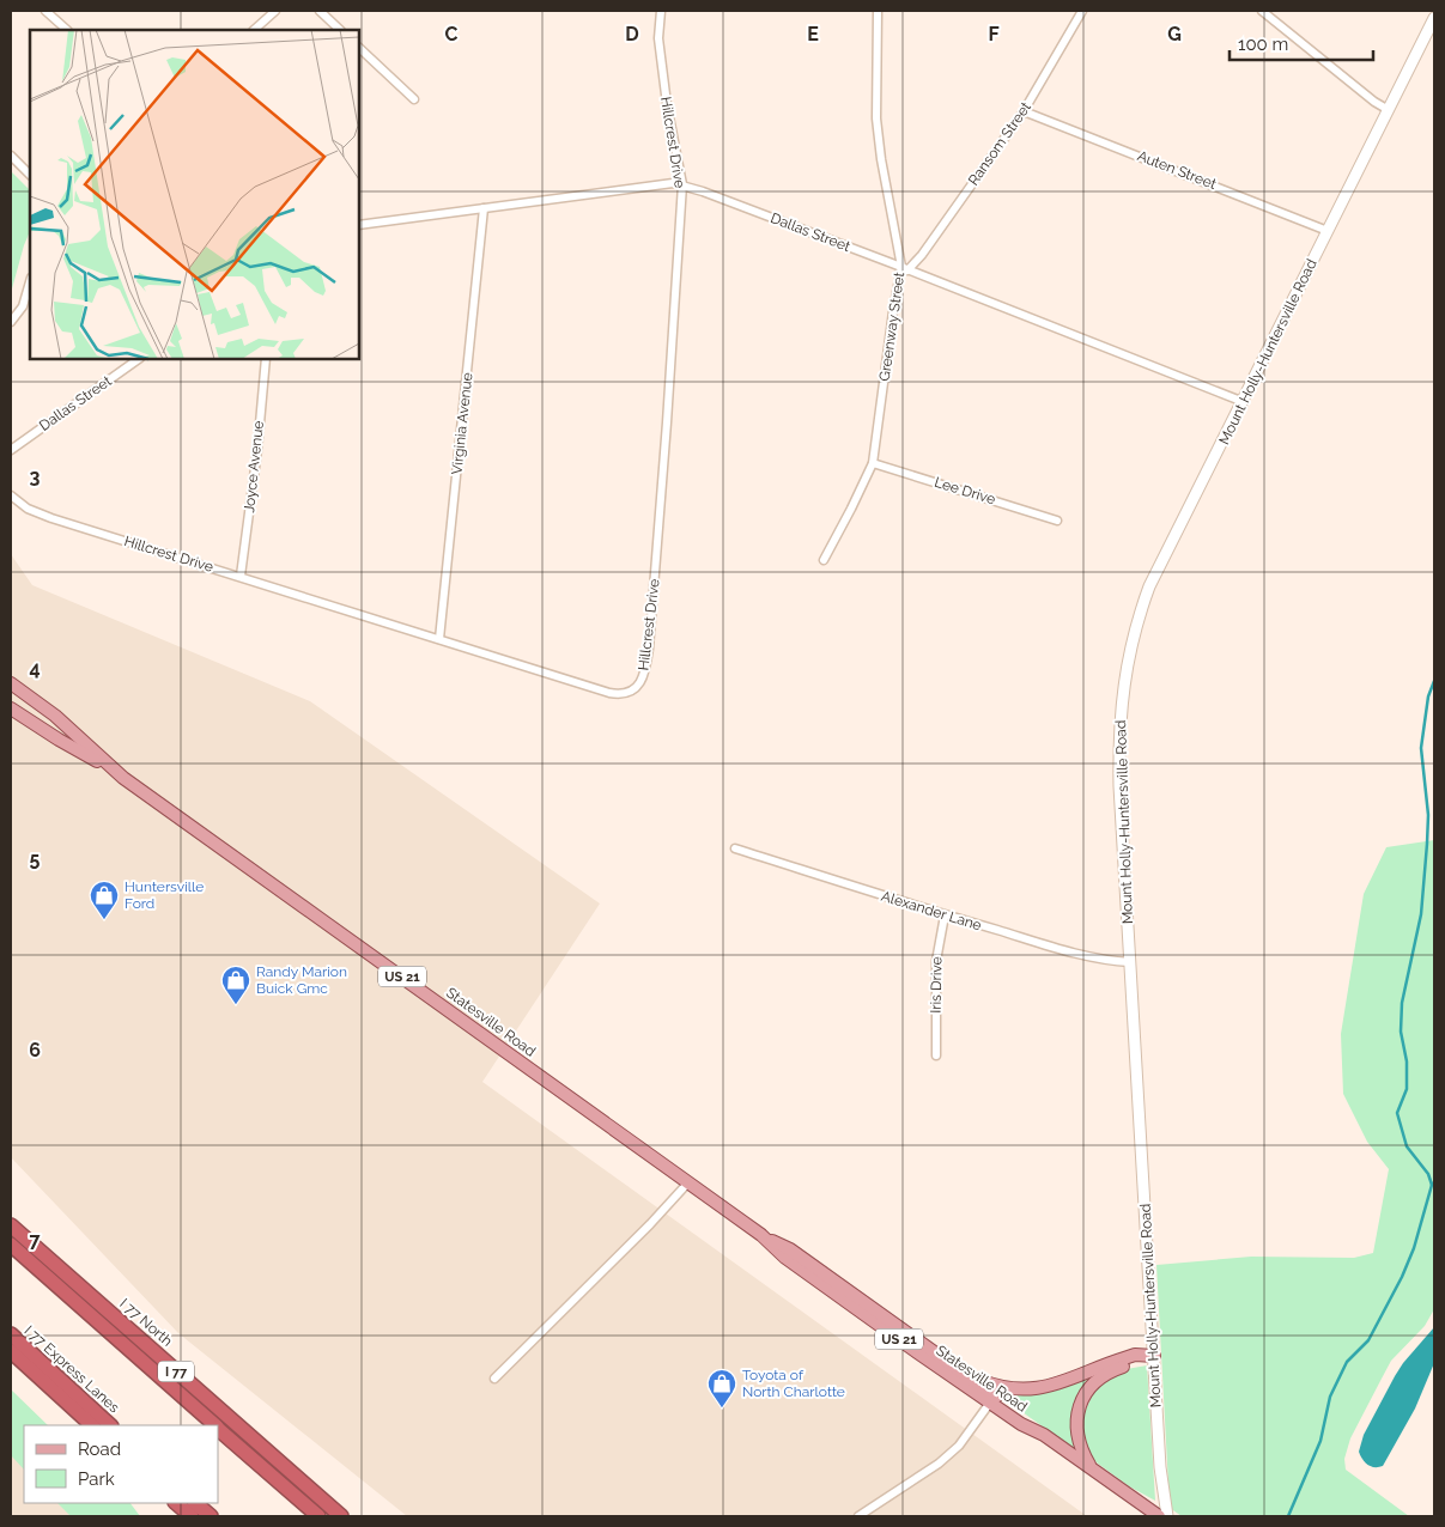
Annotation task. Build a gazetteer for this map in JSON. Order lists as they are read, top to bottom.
{
  "streets": {
    "highway": ["I 77 North", "I 77 Express Lanes", "I 77"],
    "main road": ["Mount Holly-Huntersville Road", "US 21", "Statesville Road"],
    "street": [
      "Hillcrest Drive",
      "Ransom Street",
      "Auten Street",
      "Dallas Street",
      "Greenway Street",
      "Virginia Avenue",
      "Joyce Avenue",
      "Lee Drive",
      "Alexander Lane",
      "Iris Drive"
    ]
  },
  "crossings": [
    ["Hillcrest Drive", "Dallas Street"],
    ["Hillcrest Drive", "Virginia Avenue"],
    ["Hillcrest Drive", "Joyce Avenue"],
    ["Ransom Street", "Auten Street"],
    ["Ransom Street", "Dallas Street"],
    ["Ransom Street", "Greenway Street"],
    ["Auten Street", "Mount Holly-Huntersville Road"],
    ["Dallas Street", "Greenway Street"],
    ["Dallas Street", "Mount Holly-Huntersville Road"],
    ["Dallas Street", "Virginia Avenue"],
    ["Greenway Street", "Lee Drive"],
    ["Mount Holly-Huntersville Road", "Alexander Lane"],
    ["Alexander Lane", "Iris Drive"]
  ],
  "places": {
    "shop": ["Huntersville Ford", "Randy Marion Buick Gmc", "Toyota of North Charlotte"]
  },
  "legend": ["Road", "Park"],
  "scale_bar": "100 m",
  "grid": {
    "columns": [
      "C",
      "D",
      "E",
      "F",
      "G"
    ],
    "rows": [
      "3",
      "4",
      "5",
      "6",
      "7"
    ]
  }
}
